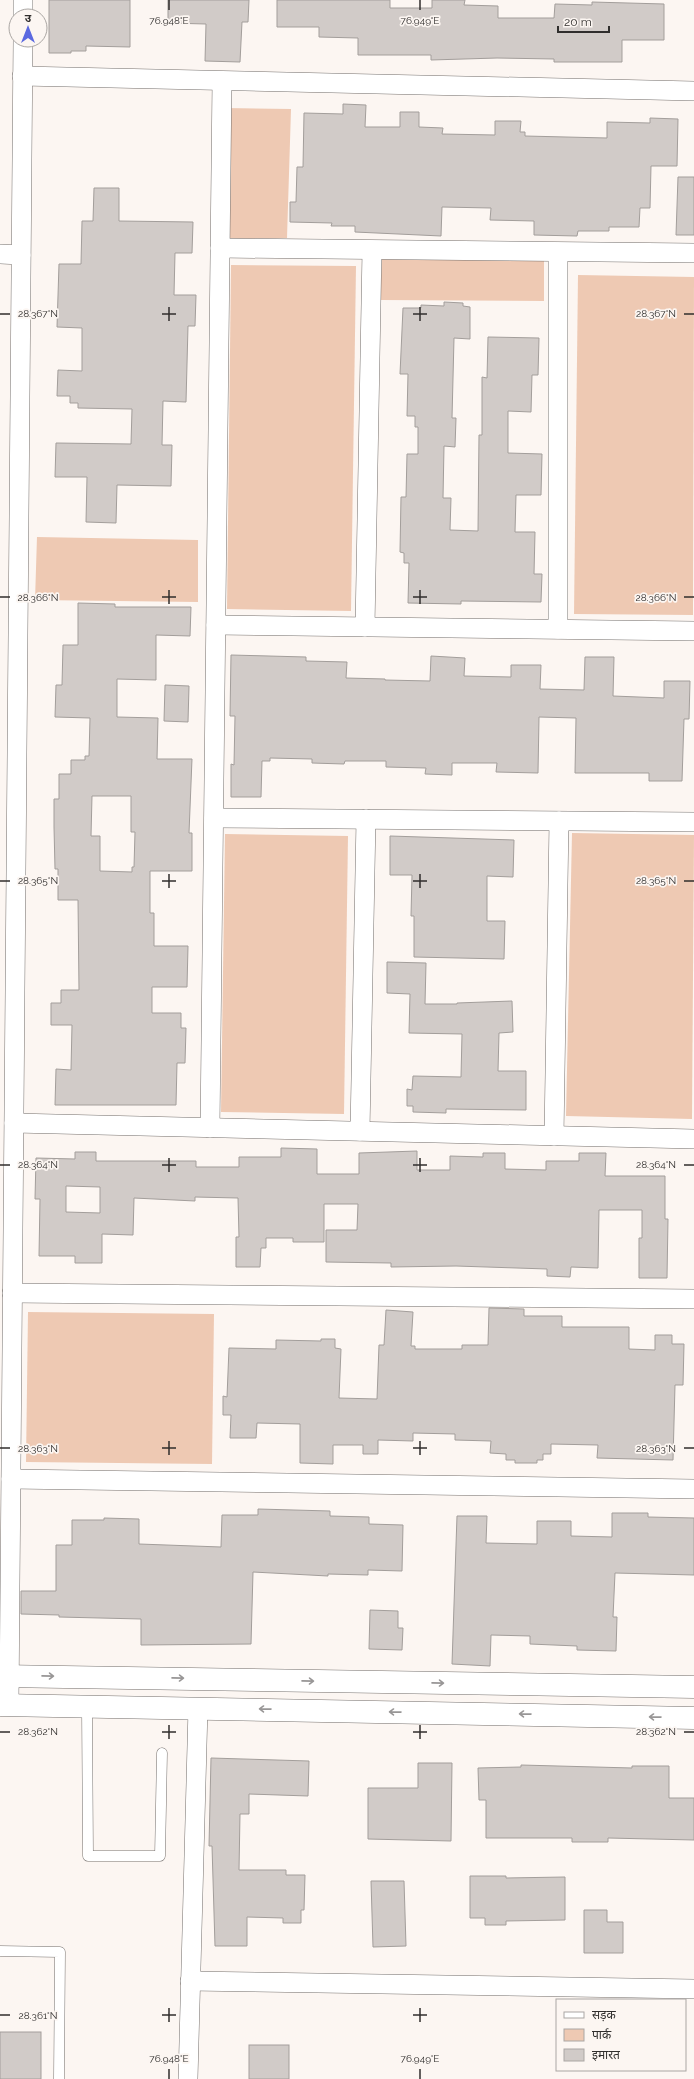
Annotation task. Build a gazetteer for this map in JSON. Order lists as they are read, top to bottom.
{
  "legend": ["सड़क", "पार्क", "इमारत"],
  "scale_bar": "20 m",
  "north": "top",
  "coordinates": [
    "76.948°E",
    "76.949°E",
    "28.367°N",
    "28.366°N",
    "28.365°N",
    "28.364°N",
    "28.363°N",
    "28.362°N",
    "28.361°N"
  ]
}
